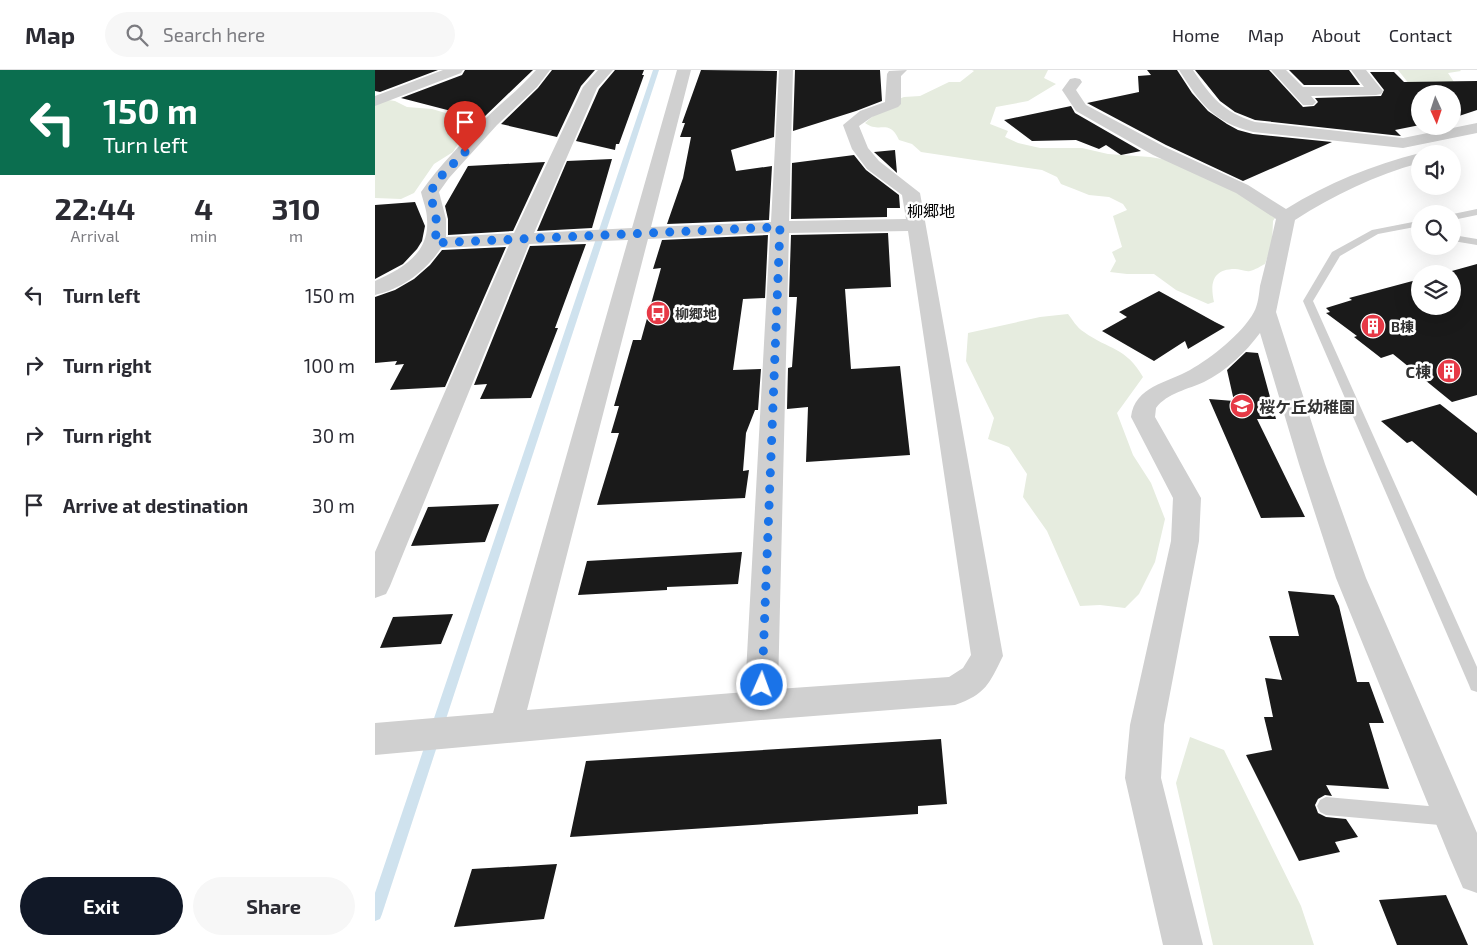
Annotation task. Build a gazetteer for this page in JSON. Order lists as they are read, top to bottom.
{
  "districts": ["柳郷地"],
  "places": {
    "bus stop": ["柳郷地"],
    "building": ["B棟", "C棟"],
    "school or university": ["桜ケ丘幼稚園"]
  },
  "north": "bottom",
  "page": {
    "header": "Map",
    "search": "Search here",
    "nav": [
      "Home",
      "Map",
      "About",
      "Contact"
    ],
    "turn": ["150 m", "Turn left"],
    "eta": [
      "22:44",
      "Arrival",
      "4",
      "min",
      "310",
      "m"
    ],
    "list": [
      {
        "name": "Turn left",
        "value": "150 m"
      },
      {
        "name": "Turn right",
        "value": "100 m"
      },
      {
        "name": "Turn right",
        "value": "30 m"
      },
      {
        "name": "Arrive at destination",
        "value": "30 m"
      }
    ],
    "buttons": ["Exit", "Share"]
  }
}
